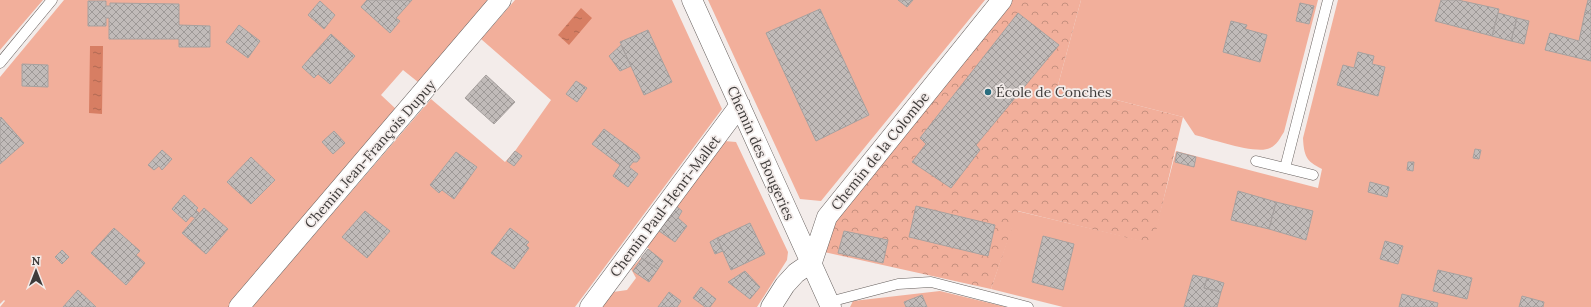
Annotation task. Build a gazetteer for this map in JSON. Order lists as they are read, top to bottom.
{
  "streets": {
    "street": [
      "Chemin de la Colombe",
      "Chemin des Bougeries",
      "Chemin Jean-François Dupuy",
      "Chemin Paul-Henri-Mallet"
    ]
  },
  "crossings": [
    ["Chemin de la Colombe", "Chemin des Bougeries"],
    ["Chemin des Bougeries", "Chemin Paul-Henri-Mallet"]
  ],
  "places": ["École de Conches"],
  "north": "top"
}
